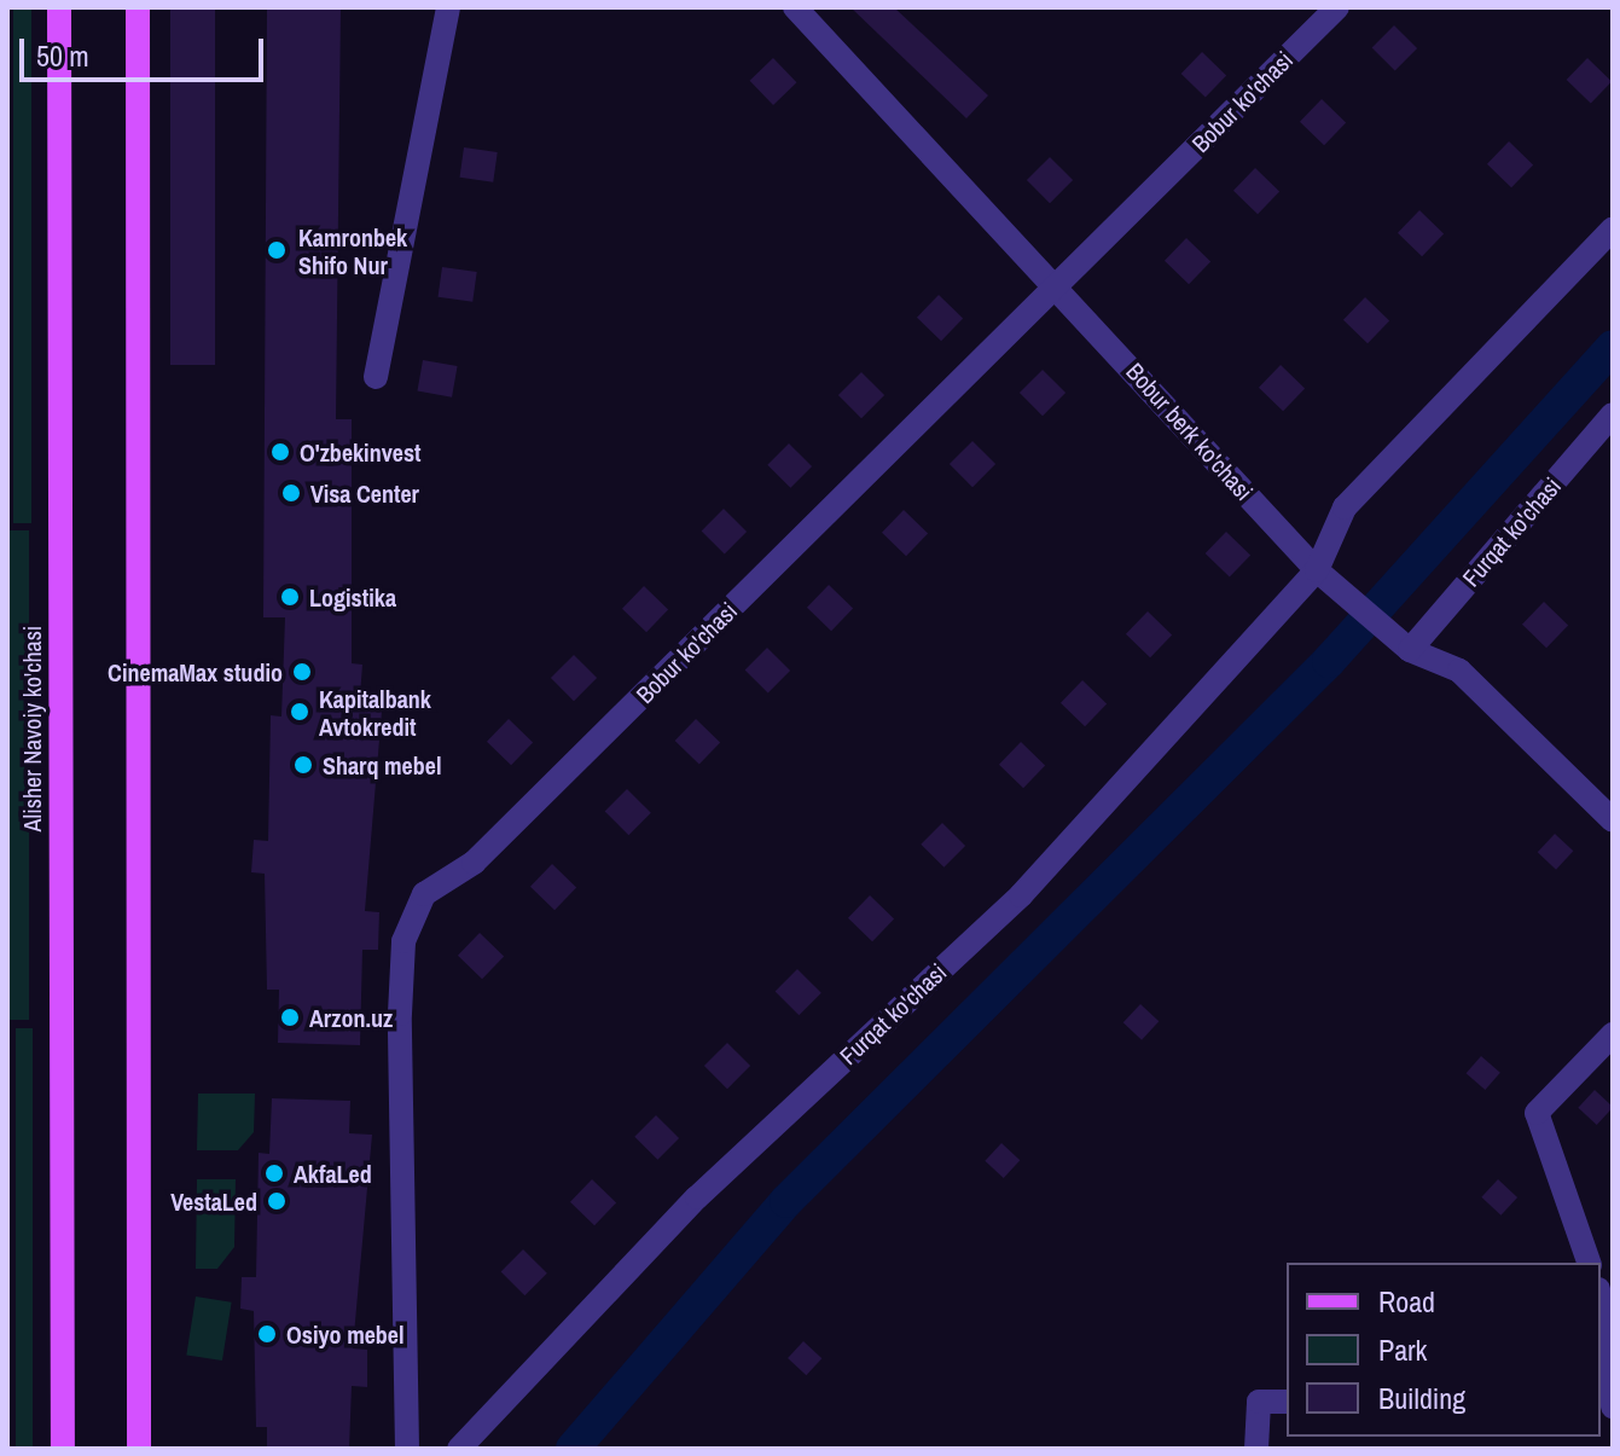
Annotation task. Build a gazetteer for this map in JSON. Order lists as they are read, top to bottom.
{
  "streets": {
    "main road": ["Alisher Navoiy ko'chasi"],
    "street": ["Bobur ko'chasi", "Bobur berk ko'chasi", "Furqat ko'chasi"]
  },
  "crossings": [
    ["Bobur ko'chasi", "Bobur berk ko'chasi"],
    ["Bobur berk ko'chasi", "Furqat ko'chasi"]
  ],
  "places": [
    "Kamronbek Shifo Nur",
    "O'zbekinvest",
    "Visa Center",
    "Logistika",
    "CinemaMax studio",
    "Kapitalbank Avtokredit",
    "Sharq mebel",
    "Arzon.uz",
    "AkfaLed",
    "VestaLed",
    "Osiyo mebel"
  ],
  "legend": ["Road", "Park", "Building"],
  "scale_bar": "50 m"
}
